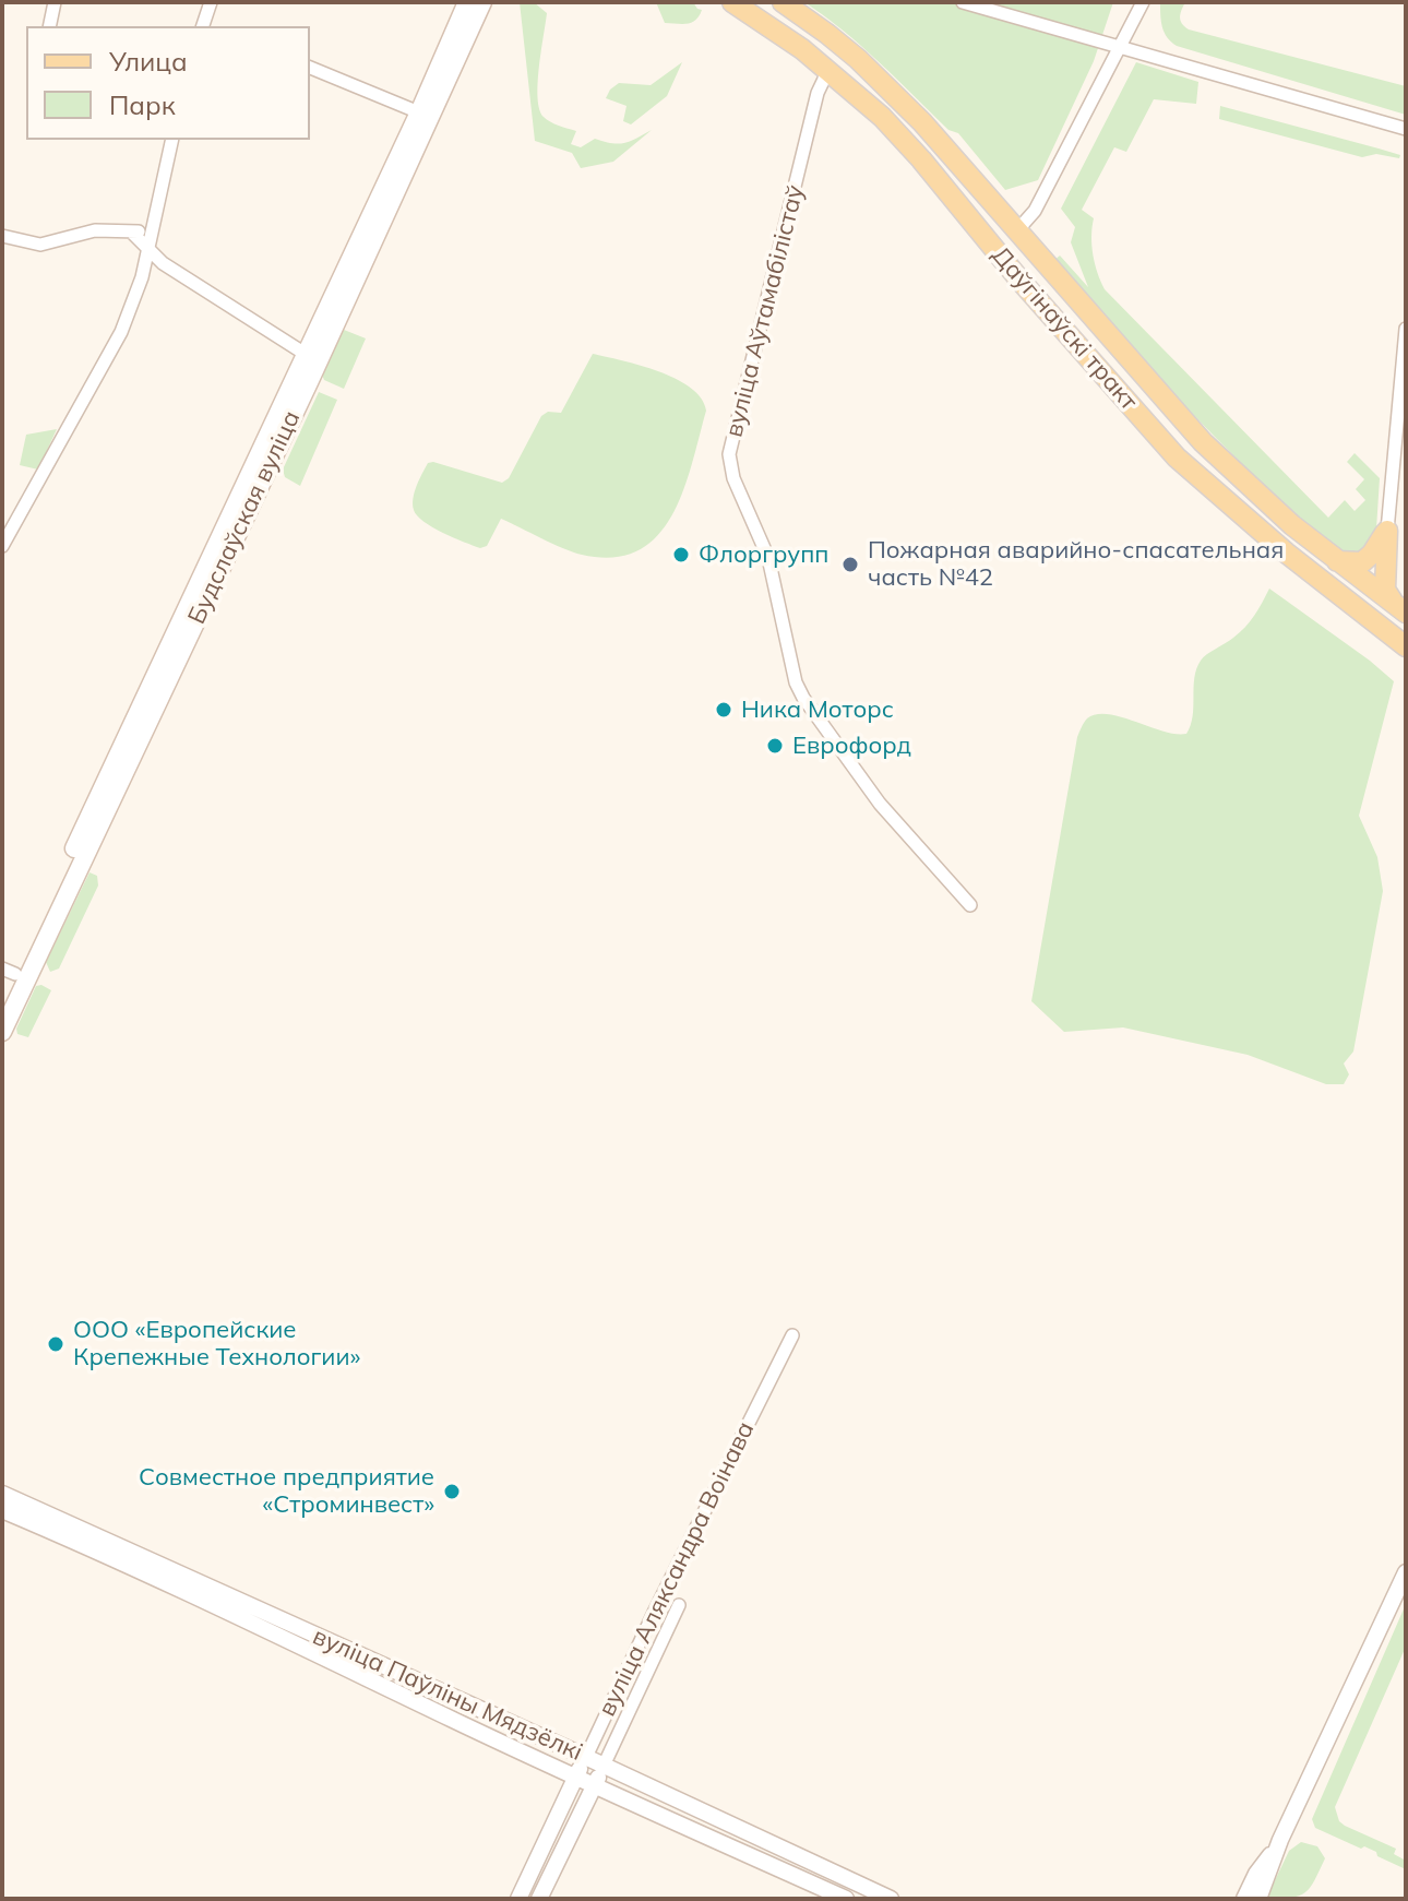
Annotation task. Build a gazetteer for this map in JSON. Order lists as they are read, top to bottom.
{
  "streets": {
    "main road": ["Даўгінаўскі тракт", "Будслаўская вуліца"],
    "street": ["вуліца Аўтамабілістаў", "вуліца Аляксандра Воінава", "вуліца Паўліны Мядзёлкі"]
  },
  "crossings": [
    ["вуліца Аўтамабілістаў", "Даўгінаўскі тракт"],
    ["вуліца Аляксандра Воінава", "вуліца Паўліны Мядзёлкі"]
  ],
  "places": [
    "Флоргрупп",
    "Пожарная аварийно-спасательная часть №42",
    "Ника Моторс",
    "Еврофорд",
    "ООО «Европейские Крепежные Технологии»",
    "Совместное предприятие «Строминвест»"
  ],
  "legend": ["Улица", "Парк"]
}
